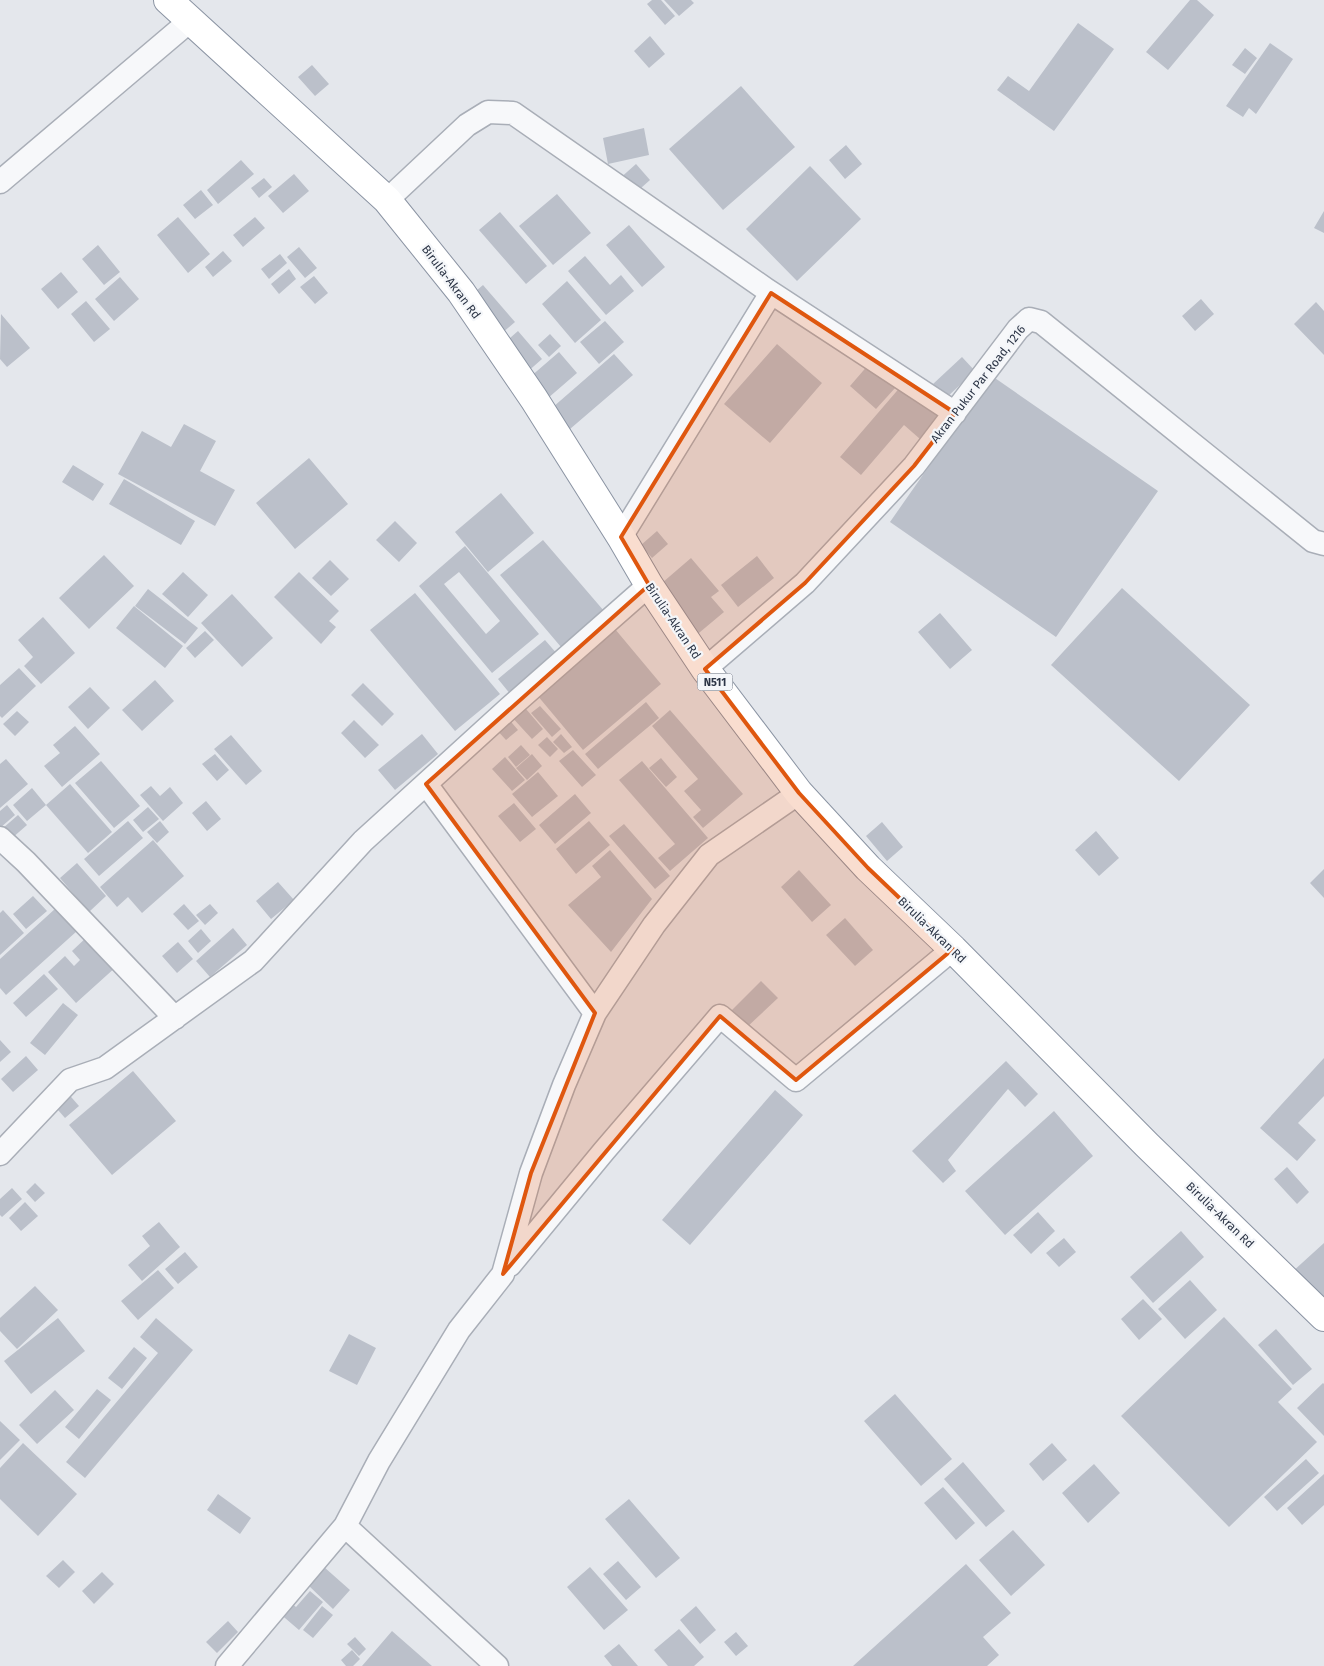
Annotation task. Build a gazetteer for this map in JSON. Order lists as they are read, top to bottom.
{
  "streets": {
    "highway": ["Birulia-Akran Rd", "N511"],
    "street": ["Akran Pukur Par Road, 1216"]
  },
  "crossings": [
    ["Birulia-Akran Rd", "Akran Pukur Par Road, 1216"]
  ]
}
